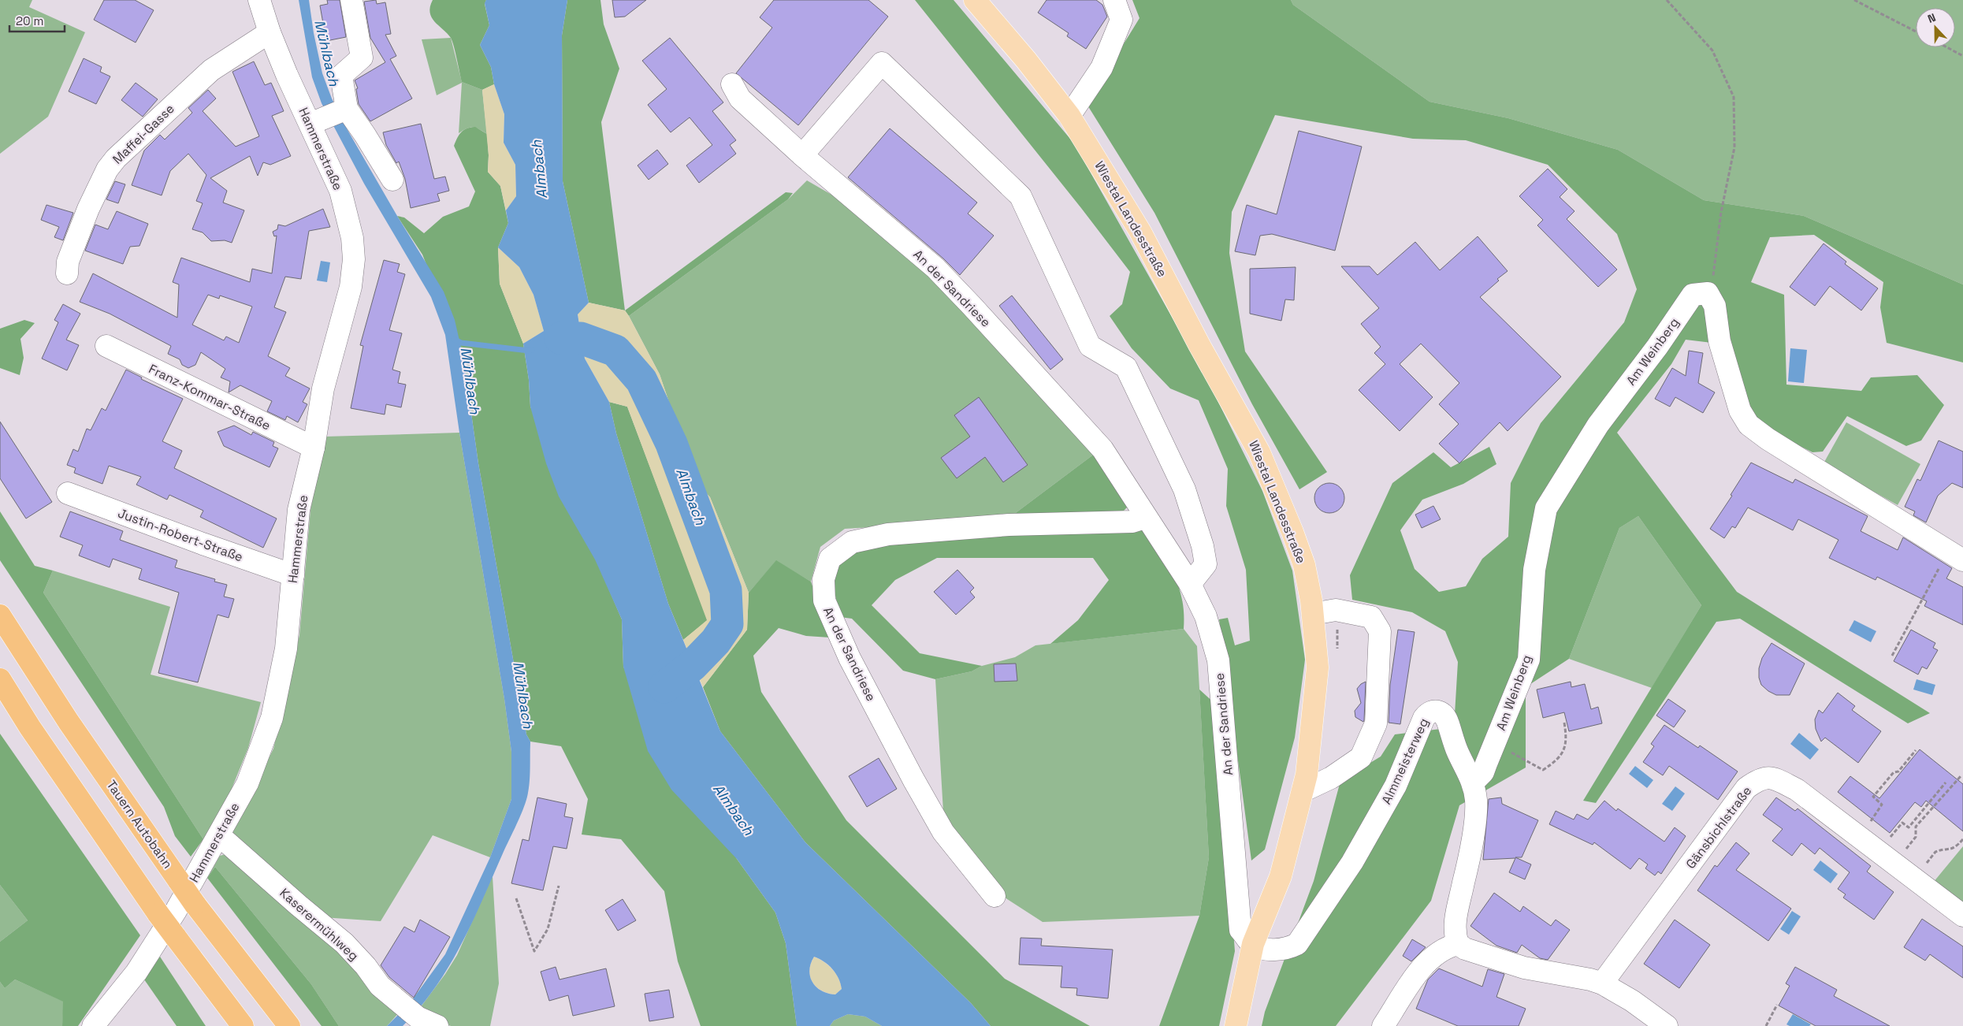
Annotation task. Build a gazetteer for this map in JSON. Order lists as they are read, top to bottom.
{
  "streets": {
    "highway": ["Tauern Autobahn"],
    "main road": ["Wiestal Landesstraße"],
    "street": [
      "Maffei-Gasse",
      "Hammerstraße",
      "An der Sandriese",
      "Am Weinberg",
      "Franz-Kommar-Straße",
      "Justin-Robert-Straße",
      "Almmeisterweg",
      "Gänsbichlstraße",
      "Kaserermühlweg"
    ]
  },
  "crossings": [
    ["Maffei-Gasse", "Hammerstraße"],
    ["Hammerstraße", "Franz-Kommar-Straße"],
    ["Hammerstraße", "Justin-Robert-Straße"],
    ["Hammerstraße", "Kaserermühlweg"],
    ["Wiestal Landesstraße", "An der Sandriese"],
    ["Wiestal Landesstraße", "Almmeisterweg"],
    ["An der Sandriese", "Almmeisterweg"],
    ["Am Weinberg", "Almmeisterweg"]
  ],
  "water": ["Mühlbach", "Almbach"],
  "scale_bar": "20 m",
  "north": "top"
}
